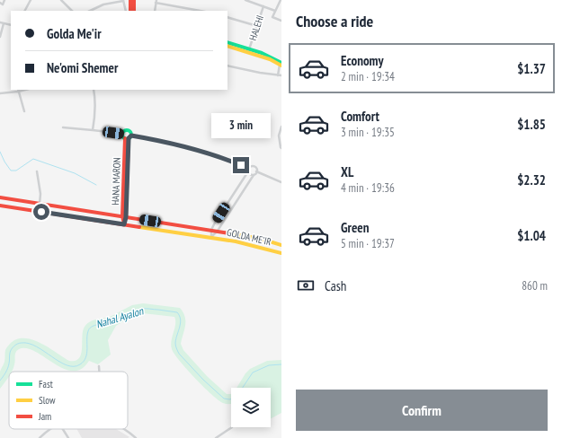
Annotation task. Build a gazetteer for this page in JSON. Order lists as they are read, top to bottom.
{
  "streets": {
    "main road": ["HANA MARON", "GOLDA ME'IR"],
    "street": ["HALEHI"]
  },
  "crossings": [
    ["HANA MARON", "GOLDA ME'IR"]
  ],
  "water": ["Nahal Ayalon"],
  "legend": ["Fast", "Slow", "Jam"],
  "page": {
    "heading": "Choose a ride",
    "banner": ["Golda Me'ir", "Ne'omi Shemer"],
    "list": [
      {
        "name": "Economy",
        "note": "2 min · 19:34",
        "value": "$1.37"
      },
      {
        "name": "Comfort",
        "note": "3 min · 19:35",
        "value": "$1.85"
      },
      {
        "name": "XL",
        "note": "4 min · 19:36",
        "value": "$2.32"
      },
      {
        "name": "Green",
        "note": "5 min · 19:37",
        "value": "$1.04"
      }
    ],
    "bubble": "3 min",
    "pay": ["Cash", "860 m"],
    "buttons": "Confirm"
  }
}
